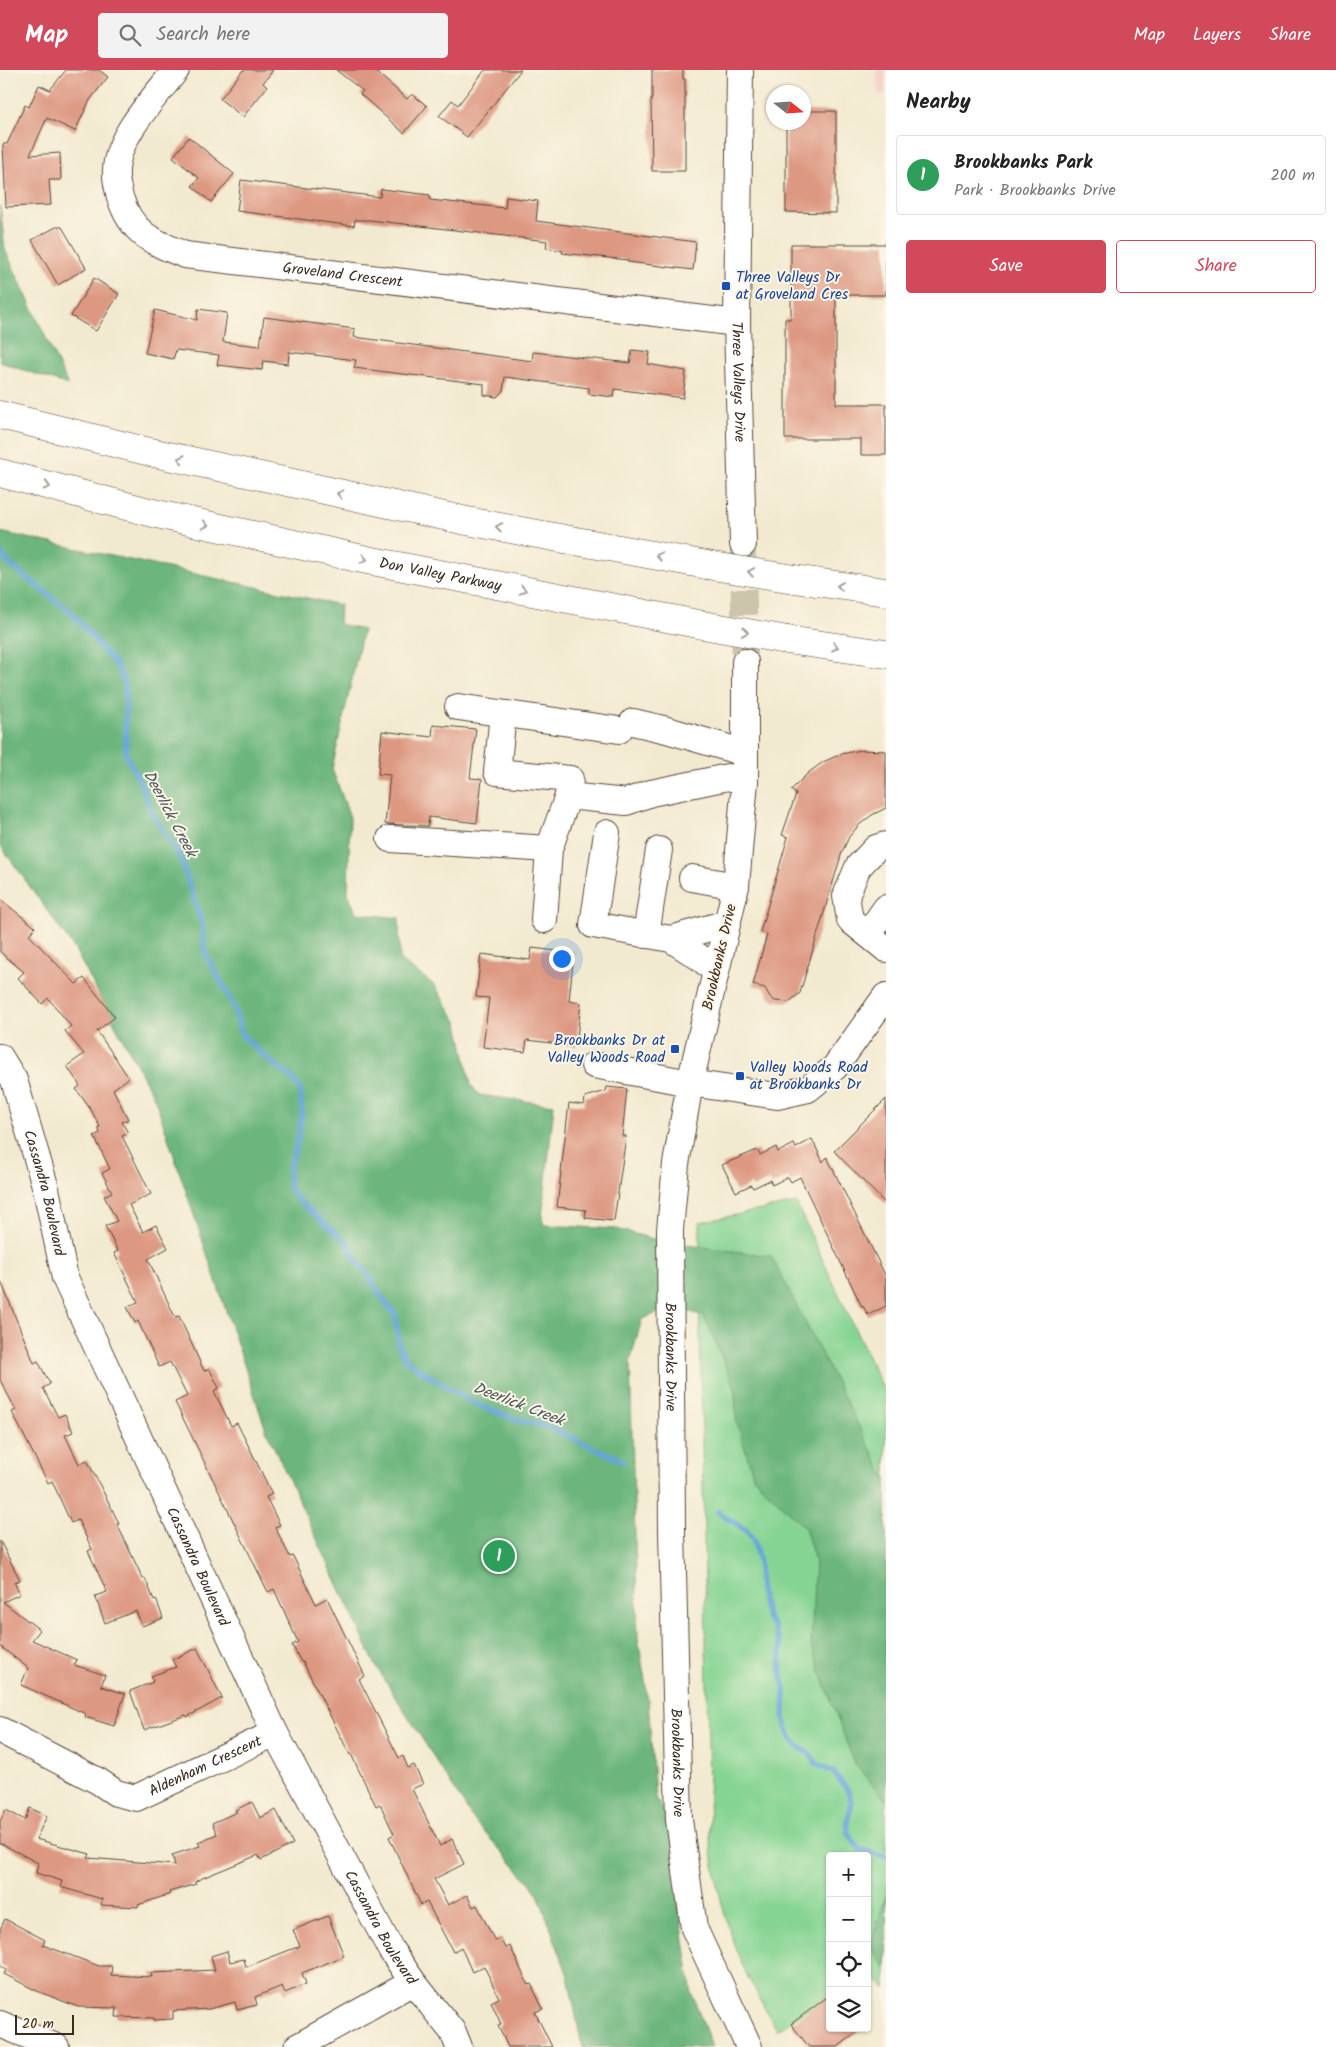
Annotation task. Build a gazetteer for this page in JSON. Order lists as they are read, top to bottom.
{
  "streets": {
    "highway": ["Don Valley Parkway"],
    "street": [
      "Groveland Crescent",
      "Three Valleys Drive",
      "Brookbanks Drive",
      "Cassandra Boulevard",
      "Aldenham Crescent"
    ]
  },
  "crossings": [
    ["Groveland Crescent", "Three Valleys Drive"],
    ["Cassandra Boulevard", "Aldenham Crescent"]
  ],
  "water": ["Deerlick Creek"],
  "places": {
    "transit": ["Three Valleys Dr at Groveland Cres", "Brookbanks Dr at Valley Woods Road", "Valley Woods Road at Brookbanks Dr"]
  },
  "scale_bar": "20 m",
  "north": "right",
  "page": {
    "header": "Map",
    "search": "Search here",
    "nav": ["Map", "Layers", "Share"],
    "heading": "Nearby",
    "list": [
      {
        "mark": "1",
        "name": "Brookbanks Park",
        "note": "Park · Brookbanks Drive",
        "value": "200 m"
      }
    ],
    "buttons": ["Save", "Share"],
    "pins": "1",
    "map_buttons": ["+", "−"],
    "scale": "20 m"
  }
}
